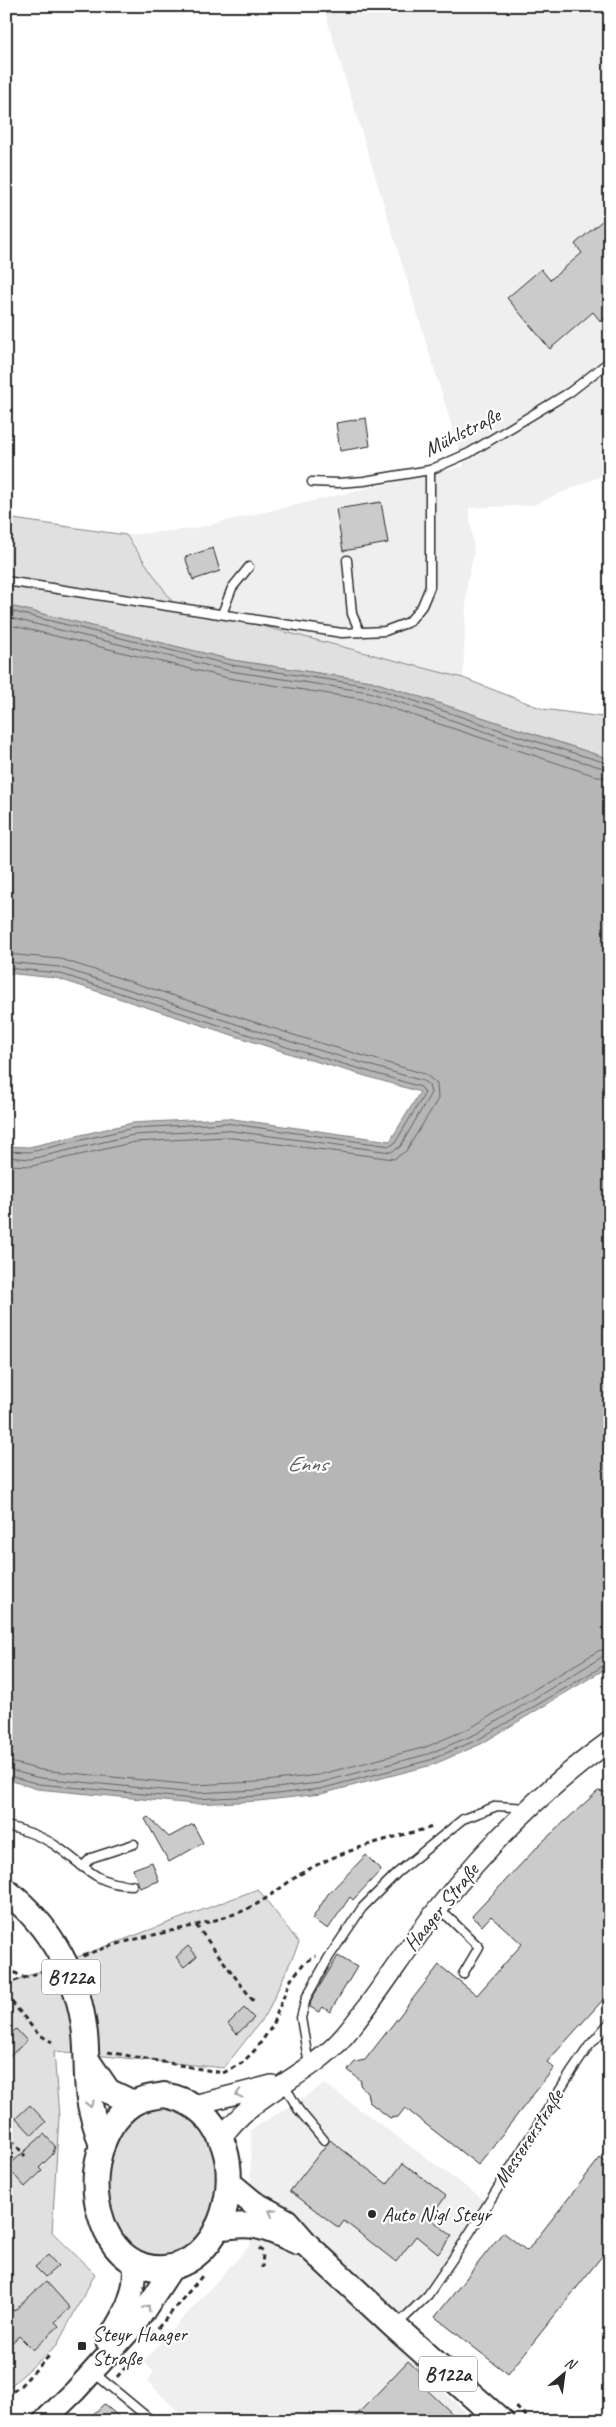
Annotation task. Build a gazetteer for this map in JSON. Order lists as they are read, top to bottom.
{
  "streets": {
    "main road": ["B122a"],
    "street": ["Haager Straße"],
    "lane": ["Mühlstraße", "Messererstraße"]
  },
  "crossings": [
    ["Haager Straße", "B122a"],
    ["B122a", "Messererstraße"]
  ],
  "water": ["Enns"],
  "places": {
    "other": ["Auto Nigl Steyr"],
    "transit": ["Steyr Haager Straße"]
  },
  "north": "top right"
}
